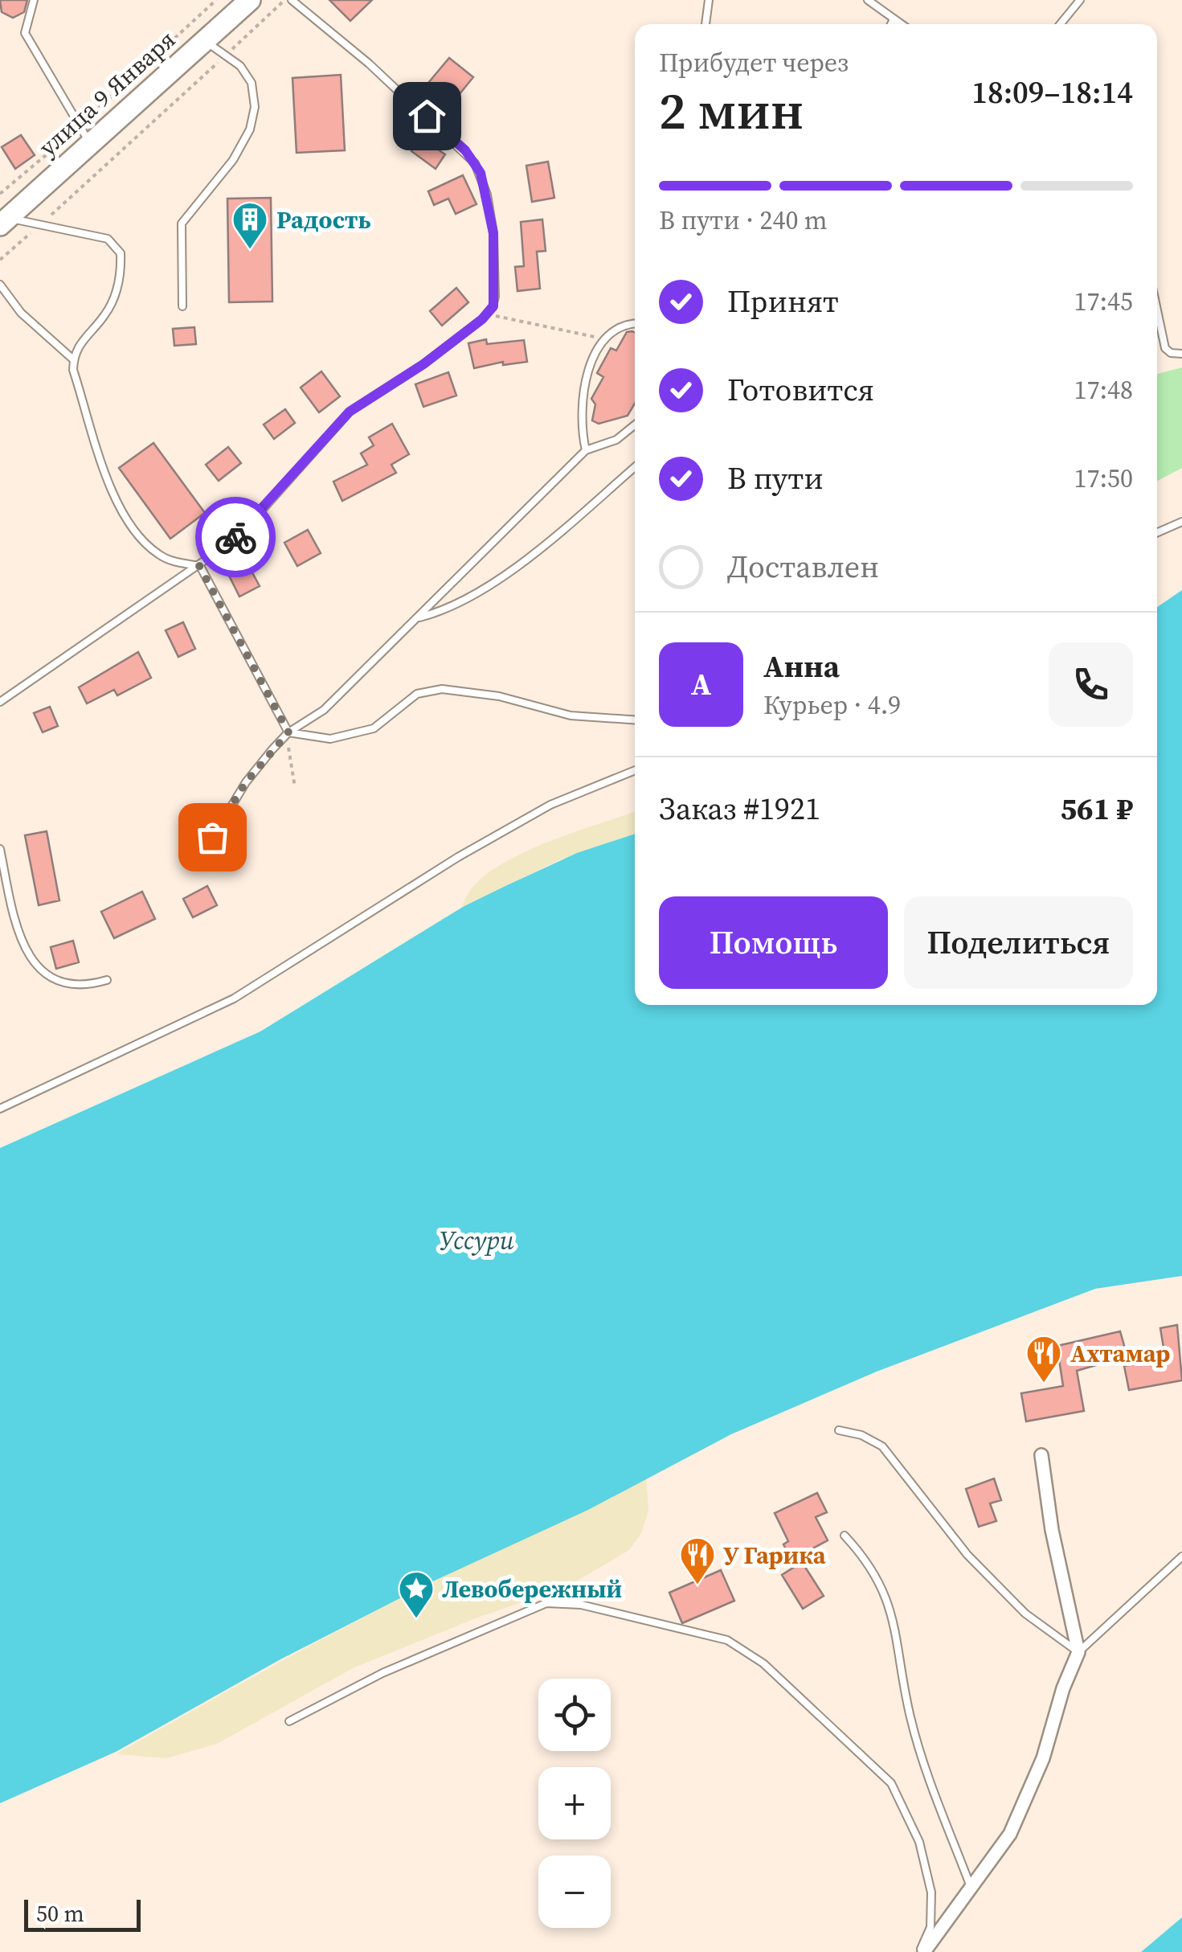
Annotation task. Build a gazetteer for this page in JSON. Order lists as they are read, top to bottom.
{
  "streets": {
    "main road": ["улица 9 Января"]
  },
  "water": ["Уссури"],
  "places": {
    "building": ["Радость"],
    "restaurant": ["Ахтамар", "У Гарика"],
    "place": ["Левобережный"]
  },
  "scale_bar": "50 m",
  "page": {
    "heading": ["2 мин", "Прибудет через", "18:09–18:14"],
    "panel": [
      "Анна",
      "Курьер · 4.9",
      "Заказ #1921",
      "561 ₽"
    ],
    "bar": "В пути · 240 m",
    "list": [
      ["Принят", "17:45"],
      ["Готовится", "17:48"],
      ["В пути", "17:50"],
      "Доставлен"
    ],
    "round": "А",
    "buttons": ["Помощь", "Поделиться"],
    "map_buttons": ["+", "−"],
    "scale": "50 m"
  }
}
